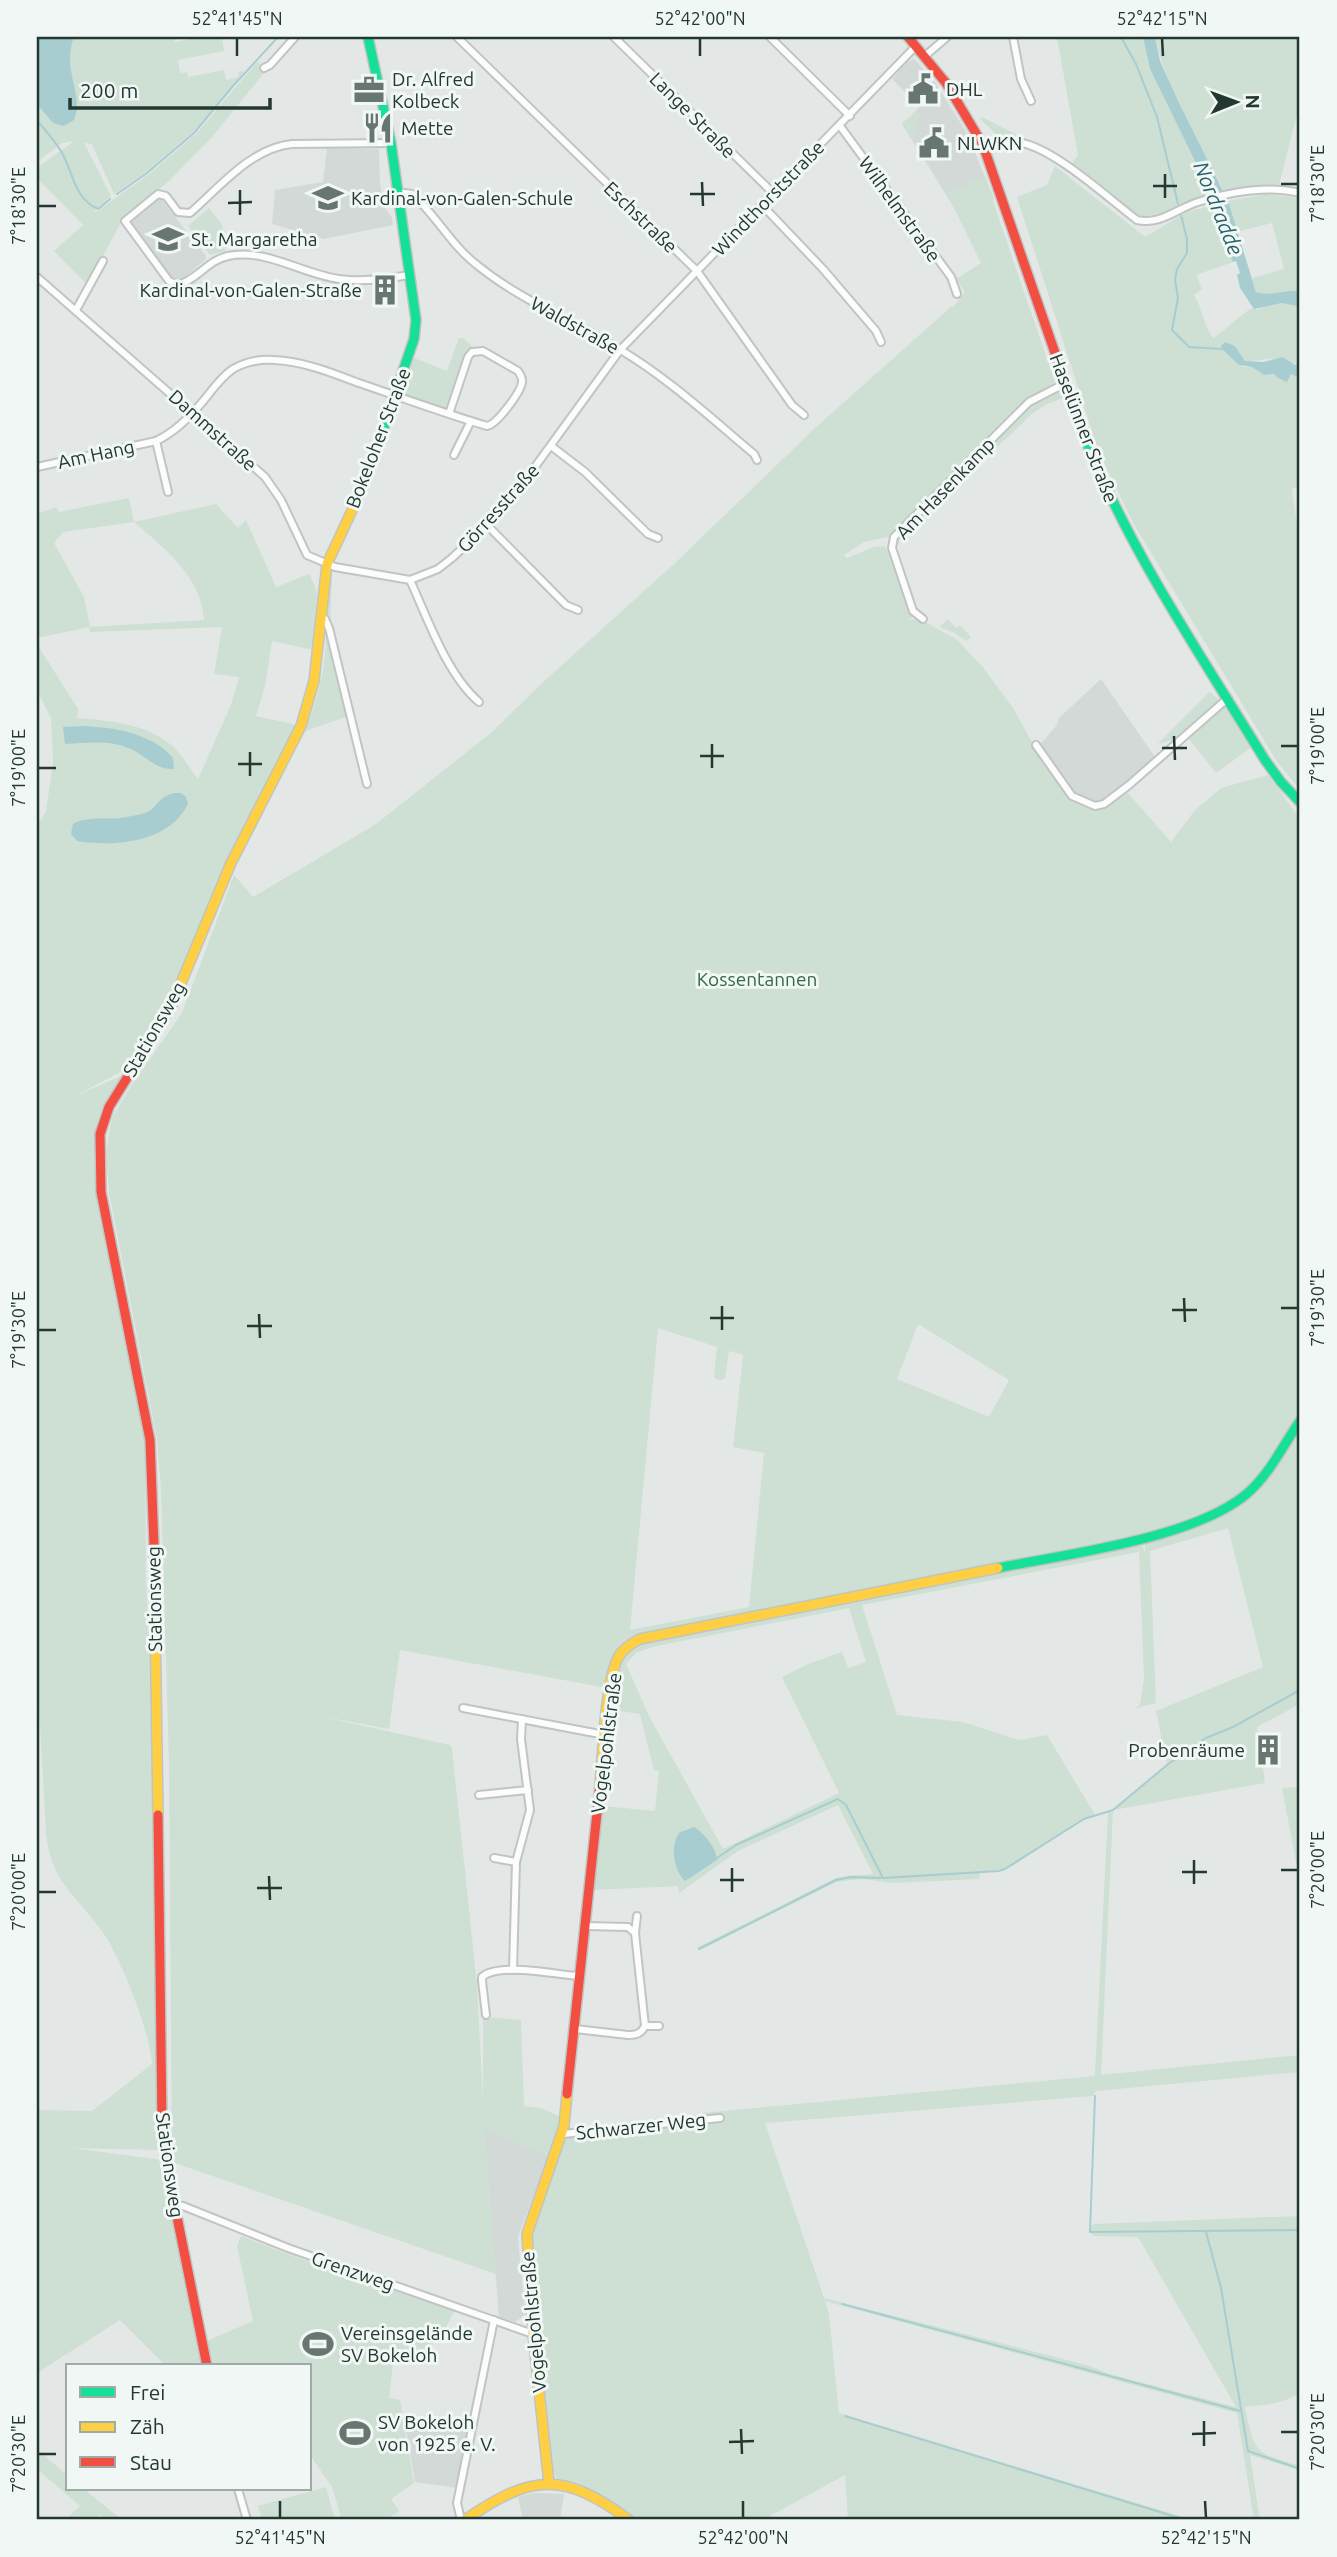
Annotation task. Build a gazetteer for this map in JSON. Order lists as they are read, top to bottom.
{
  "streets": {
    "street": [
      "Lange Straße",
      "Windthorststraße",
      "Wilhelmstraße",
      "Eschstraße",
      "Waldstraße",
      "Haselünner Straße",
      "Dammstraße",
      "Bokeloher Straße",
      "Am Hang",
      "Am Hasenkamp",
      "Görresstraße",
      "Stationsweg",
      "Vogelpohlstraße",
      "Schwarzer Weg",
      "Grenzweg"
    ]
  },
  "crossings": [
    ["Lange Straße", "Windthorststraße"],
    ["Windthorststraße", "Wilhelmstraße"],
    ["Windthorststraße", "Eschstraße"],
    ["Windthorststraße", "Waldstraße"],
    ["Windthorststraße", "Haselünner Straße"],
    ["Windthorststraße", "Görresstraße"],
    ["Waldstraße", "Bokeloher Straße"],
    ["Waldstraße", "Görresstraße"],
    ["Haselünner Straße", "Am Hasenkamp"],
    ["Dammstraße", "Bokeloher Straße"],
    ["Dammstraße", "Am Hang"],
    ["Bokeloher Straße", "Am Hang"],
    ["Bokeloher Straße", "Stationsweg"],
    ["Stationsweg", "Grenzweg"],
    ["Vogelpohlstraße", "Schwarzer Weg"],
    ["Vogelpohlstraße", "Grenzweg"]
  ],
  "water": ["Nordradde"],
  "parks": ["Kossentannen"],
  "places": {
    "public building": ["DHL", "NLWKN"],
    "office": ["Dr. Alfred Kolbeck"],
    "restaurant": ["Mette"],
    "school or university": ["Kardinal-von-Galen-Schule", "St. Margaretha"],
    "building": ["Kardinal-von-Galen-Straße", "Probenräume"],
    "sports": ["Vereinsgelände SV Bokeloh", "SV Bokeloh von 1925 e. V."]
  },
  "legend": ["Frei", "Zäh", "Stau"],
  "scale_bar": "200 m",
  "north": "right",
  "coordinates": [
    "52°41'45\"N",
    "52°42'00\"N",
    "52°42'15\"N",
    "7°18'30\"E",
    "7°19'00\"E",
    "7°19'30\"E",
    "7°20'00\"E",
    "7°20'30\"E"
  ]
}
